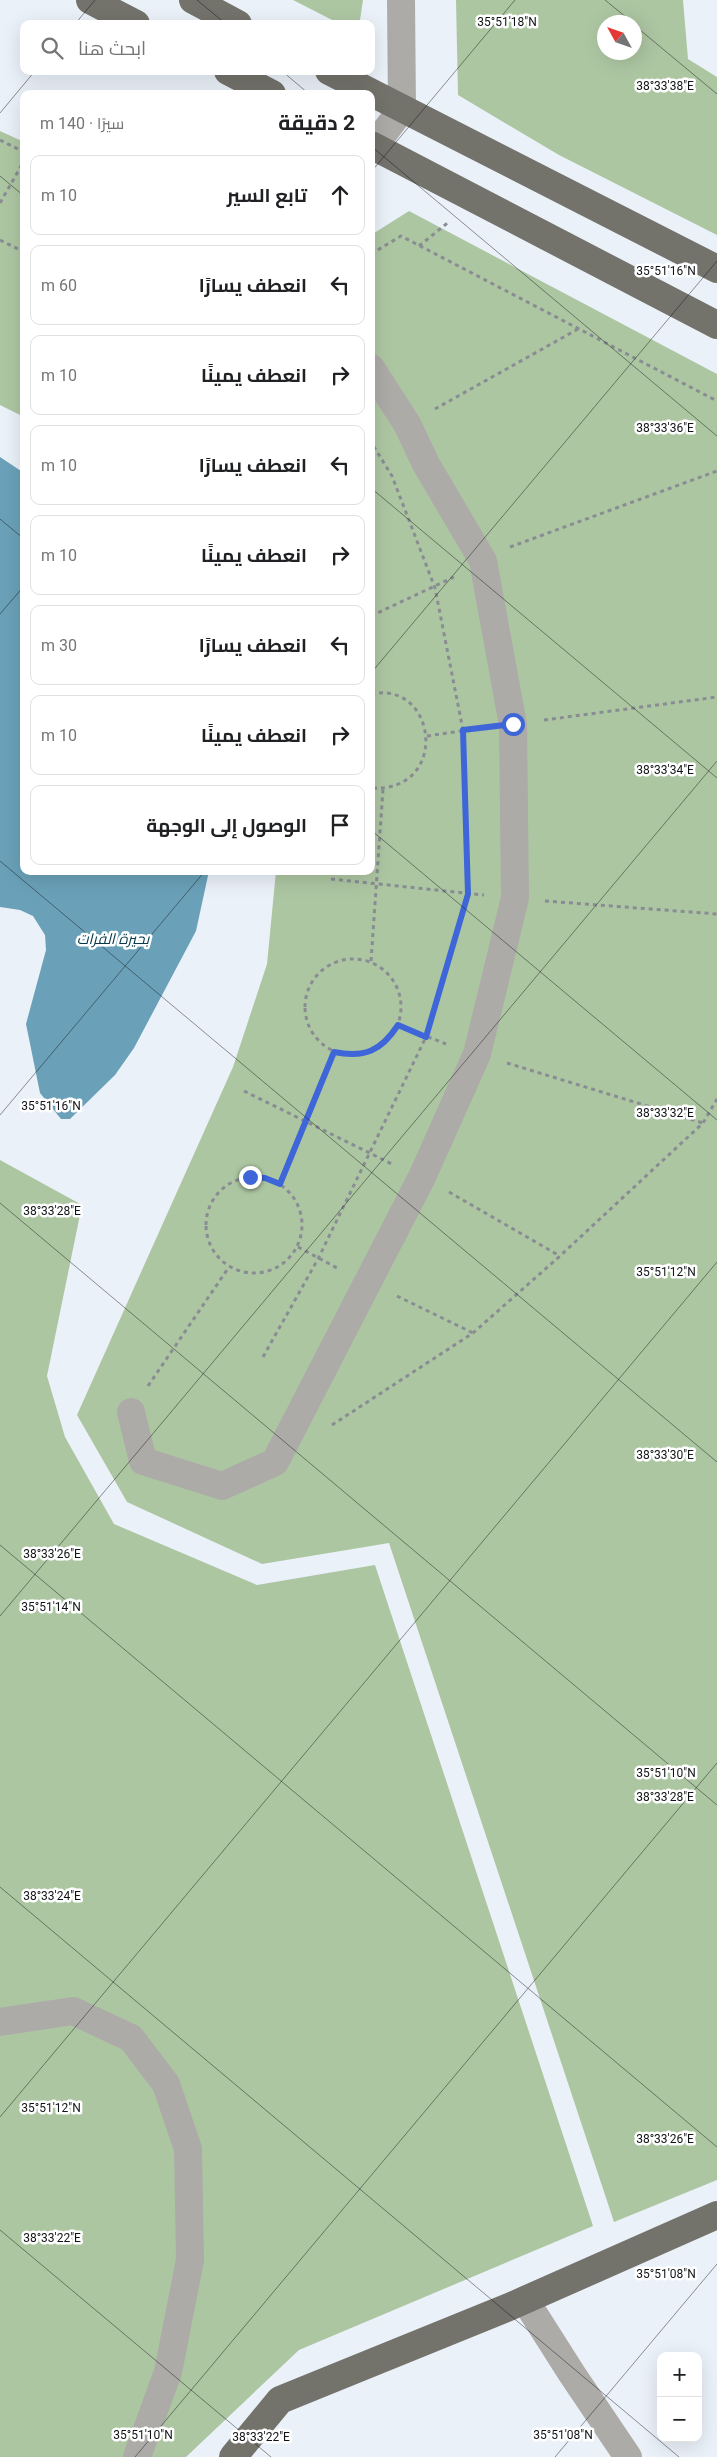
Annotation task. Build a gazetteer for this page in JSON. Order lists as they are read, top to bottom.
{
  "water": ["بحيرة الفرات"],
  "north": "top left",
  "page": {
    "search": "ابحث هنا",
    "heading": ["2 دقيقة", "سيرًا · 140 m"],
    "list": [
      ["تابع السير", "10 m"],
      ["انعطف يسارًا", "60 m"],
      ["انعطف يمينًا", "10 m"],
      ["انعطف يسارًا", "10 m"],
      ["انعطف يمينًا", "10 m"],
      ["انعطف يسارًا", "30 m"],
      ["انعطف يمينًا", "10 m"],
      "الوصول إلى الوجهة"
    ],
    "map_buttons": ["+", "−"]
  },
  "coordinates": [
    "35°51'18\"N",
    "38°33'38\"E",
    "35°51'16\"N",
    "38°33'36\"E",
    "38°33'34\"E",
    "38°33'32\"E",
    "38°33'28\"E",
    "35°51'12\"N",
    "38°33'30\"E",
    "38°33'26\"E",
    "35°51'14\"N",
    "35°51'10\"N",
    "38°33'24\"E",
    "38°33'22\"E",
    "35°51'08\"N"
  ]
}
